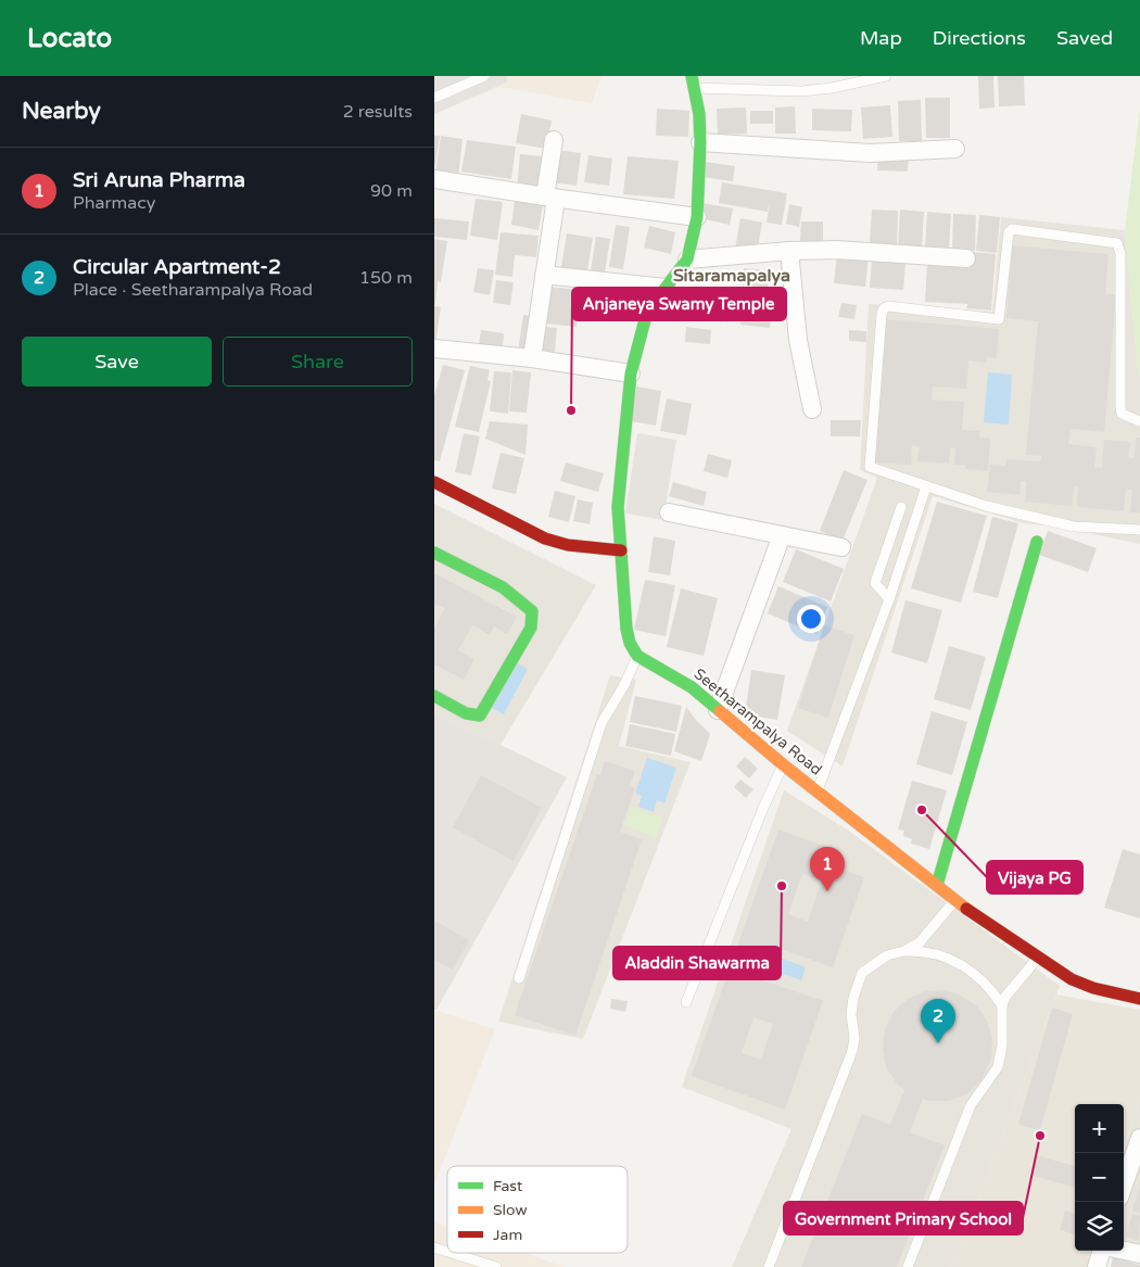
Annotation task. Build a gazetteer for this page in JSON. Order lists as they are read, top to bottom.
{
  "streets": {
    "street": ["Seetharampalya Road"]
  },
  "districts": ["Sitaramapalya"],
  "places": [
    "Anjaneya Swamy Temple",
    "Vijaya PG",
    "Aladdin Shawarma",
    "Government Primary School"
  ],
  "legend": ["Fast", "Slow", "Jam"],
  "page": {
    "header": "Locato",
    "nav": ["Map", "Directions", "Saved"],
    "heading": ["Nearby", "2 results"],
    "list": [
      {
        "mark": "1",
        "name": "Sri Aruna Pharma",
        "note": "Pharmacy",
        "value": "90 m"
      },
      {
        "mark": "2",
        "name": "Circular Apartment-2",
        "note": "Place · Seetharampalya Road",
        "value": "150 m"
      }
    ],
    "buttons": ["Save", "Share"],
    "pins": ["1", "2"],
    "map_buttons": ["+", "−"]
  }
}
